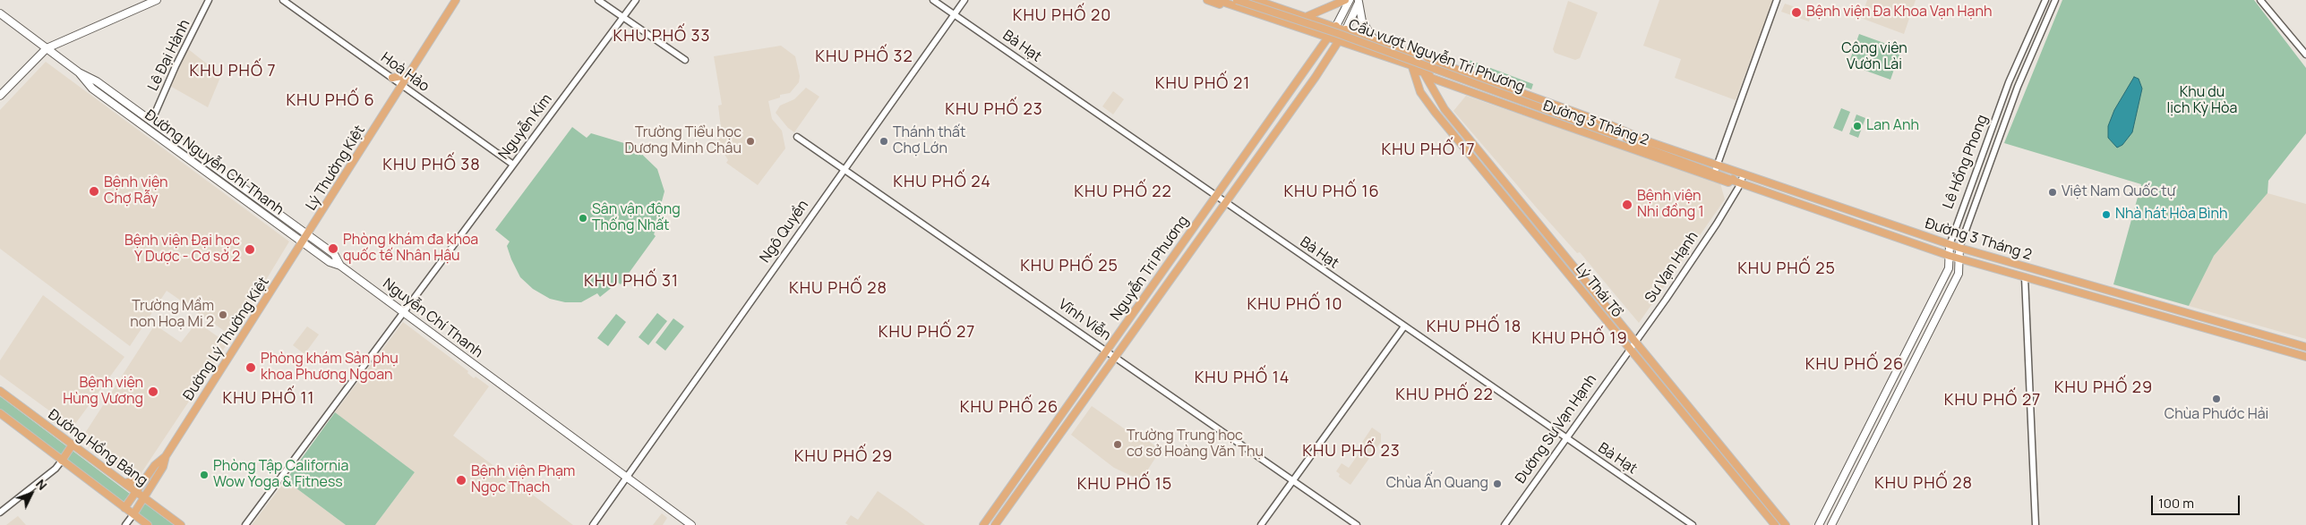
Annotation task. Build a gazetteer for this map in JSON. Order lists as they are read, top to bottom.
{
  "streets": {
    "main road": [
      "Cầu vượt Nguyễn Tri Phương",
      "Đường 3 Tháng 2",
      "Lê Hồng Phong",
      "Đường Nguyễn Chí Thanh",
      "Lý Thường Kiệt",
      "Nguyễn Tri Phương",
      "Lý Thái Tổ",
      "Nguyễn Chí Thanh",
      "Đường Lý Thường Kiệt",
      "Đường Hồng Bàng"
    ],
    "street": [
      "Bà Hạt",
      "Lê Đại Hành",
      "Hoà Hảo",
      "Nguyễn Kim",
      "Ngô Quyền",
      "Sư Vạn Hạnh",
      "Vĩnh Viễn",
      "Đường Sư Vạn Hạnh"
    ]
  },
  "crossings": [
    ["Bà Hạt", "Ngô Quyền"],
    ["Bà Hạt", "Nguyễn Tri Phương"],
    ["Bà Hạt", "Đường Sư Vạn Hạnh"],
    ["Lê Đại Hành", "Nguyễn Chí Thanh"],
    ["Cầu vượt Nguyễn Tri Phương", "Đường 3 Tháng 2"],
    ["Hoà Hảo", "Nguyễn Kim"],
    ["Hoà Hảo", "Lý Thường Kiệt"],
    ["Đường 3 Tháng 2", "Lê Hồng Phong"],
    ["Đường 3 Tháng 2", "Sư Vạn Hạnh"],
    ["Đường 3 Tháng 2", "Lý Thái Tổ"],
    ["Nguyễn Kim", "Nguyễn Chí Thanh"],
    ["Đường Nguyễn Chí Thanh", "Nguyễn Chí Thanh"],
    ["Đường Nguyễn Chí Thanh", "Đường Lý Thường Kiệt"],
    ["Lý Thường Kiệt", "Nguyễn Chí Thanh"],
    ["Lý Thường Kiệt", "Đường Lý Thường Kiệt"],
    ["Ngô Quyền", "Nguyễn Chí Thanh"],
    ["Ngô Quyền", "Vĩnh Viễn"],
    ["Sư Vạn Hạnh", "Lý Thái Tổ"],
    ["Sư Vạn Hạnh", "Đường Sư Vạn Hạnh"],
    ["Nguyễn Tri Phương", "Vĩnh Viễn"],
    ["Lý Thái Tổ", "Đường Sư Vạn Hạnh"],
    ["Nguyễn Chí Thanh", "Đường Lý Thường Kiệt"],
    ["Đường Lý Thường Kiệt", "Đường Hồng Bàng"]
  ],
  "districts": [
    "KHU PHỐ 20",
    "KHU PHỐ 33",
    "KHU PHỐ 32",
    "KHU PHỐ 7",
    "KHU PHỐ 21",
    "KHU PHỐ 6",
    "KHU PHỐ 23",
    "KHU PHỐ 17",
    "KHU PHỐ 38",
    "KHU PHỐ 24",
    "KHU PHỐ 22",
    "KHU PHỐ 16",
    "KHU PHỐ 25",
    "KHU PHỐ 25",
    "KHU PHỐ 31",
    "KHU PHỐ 28",
    "KHU PHỐ 10",
    "KHU PHỐ 18",
    "KHU PHỐ 27",
    "KHU PHỐ 19",
    "KHU PHỐ 26",
    "KHU PHỐ 14",
    "KHU PHỐ 29",
    "KHU PHỐ 22",
    "KHU PHỐ 11",
    "KHU PHỐ 27",
    "KHU PHỐ 26",
    "KHU PHỐ 23",
    "KHU PHỐ 29",
    "KHU PHỐ 28",
    "KHU PHỐ 15"
  ],
  "parks": ["Công viên Vườn Lài", "Khu du lịch Kỳ Hòa"],
  "places": [
    "Bệnh viện Đa Khoa Vạn Hạnh",
    "Lan Anh",
    "Trường Tiểu học Dương Minh Châu",
    "Thánh thất Chợ Lớn",
    "Bệnh viện Chợ Rẫy",
    "Việt Nam Quốc tự",
    "Bệnh viện Nhi đồng 1",
    "Nhà hát Hòa Bình",
    "Sân vận động Thống Nhất",
    "Phòng khám đa khoa quốc tế Nhân Hậu",
    "Bệnh viện Đại học Y Dược - Cơ sở 2",
    "Trường Mầm non Hoạ Mi 2",
    "Phòng khám Sản phụ khoa Phương Ngoan",
    "Bệnh viện Hùng Vương",
    "Chùa Phước Hải",
    "Trường Trung học cơ sở Hoàng Văn Thụ",
    "Phòng Tập California Wow Yoga & Fitness",
    "Bệnh viện Phạm Ngọc Thạch",
    "Chùa Ấn Quang"
  ],
  "scale_bar": "100 m",
  "north": "top right"
}
